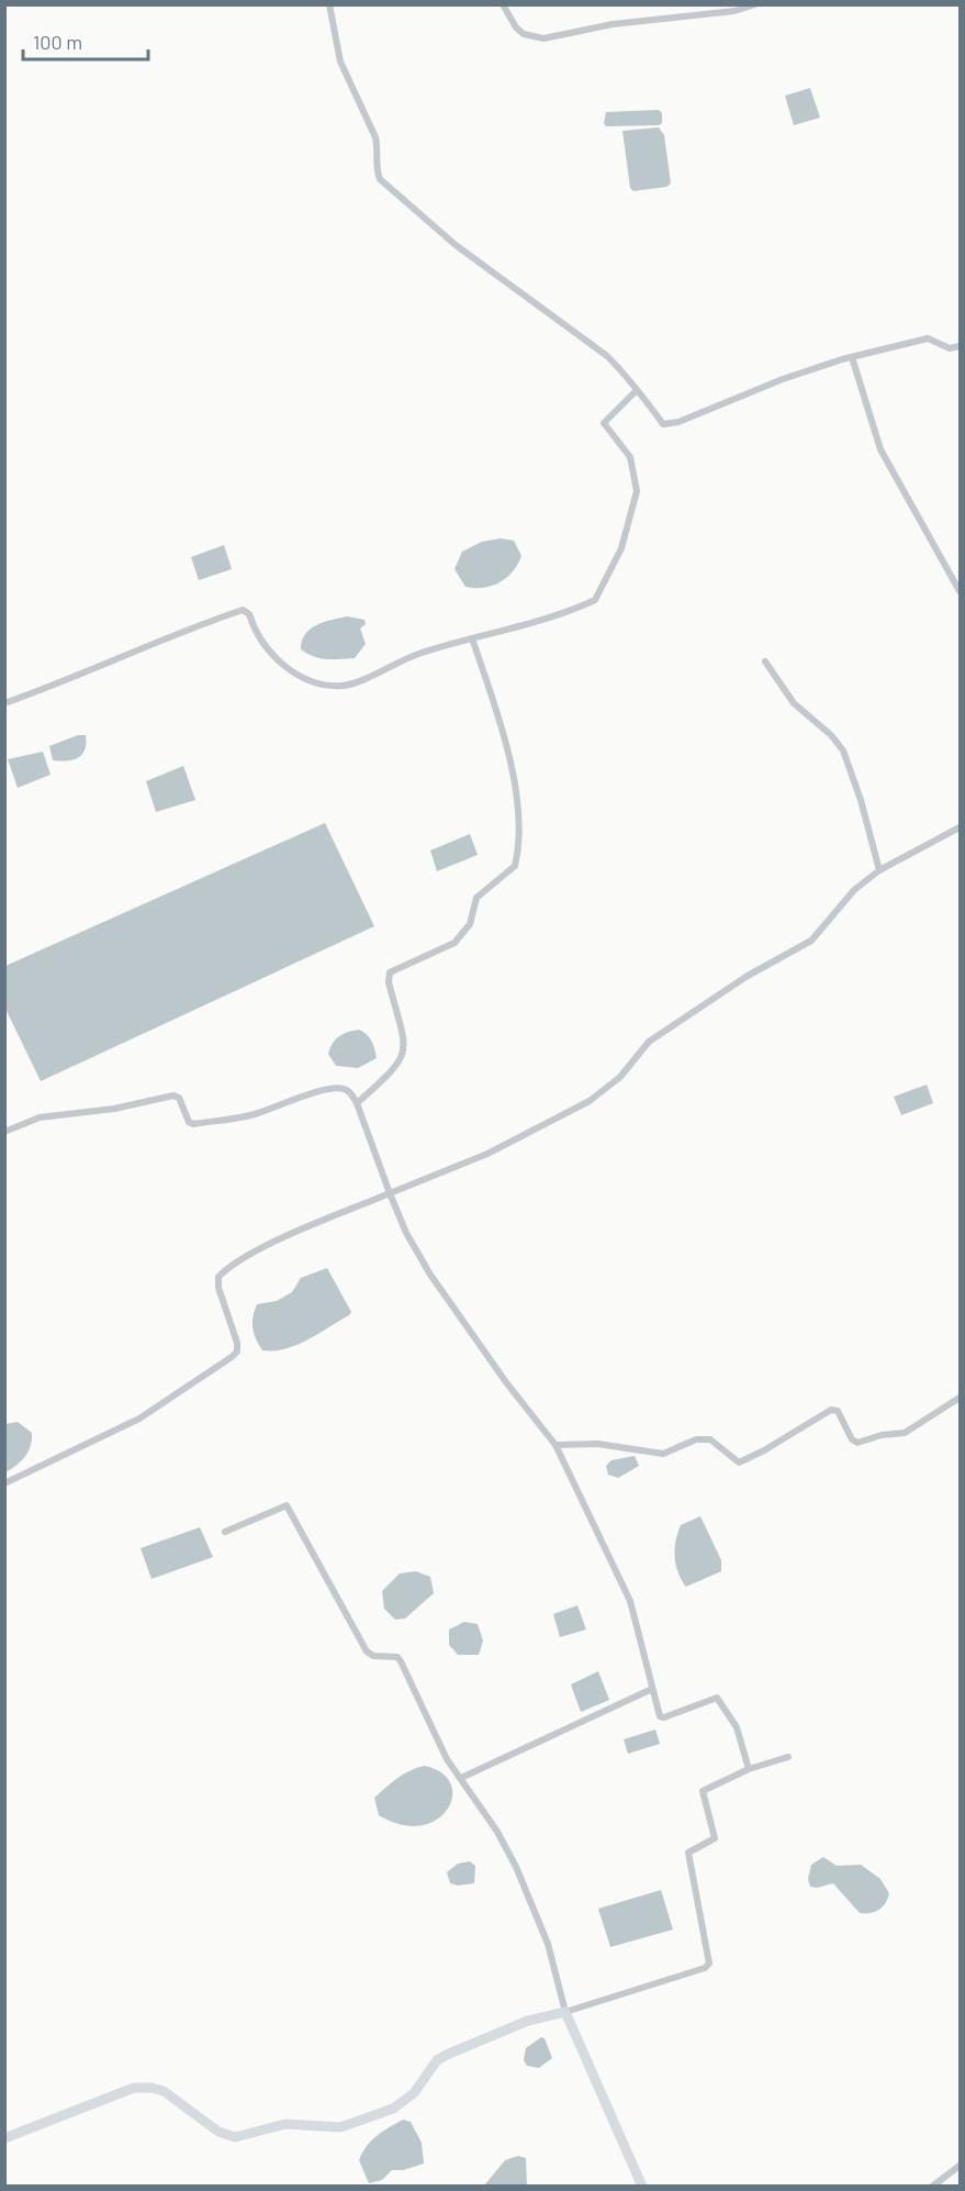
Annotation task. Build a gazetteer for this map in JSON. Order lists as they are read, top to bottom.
{
  "scale_bar": "100 m"
}
